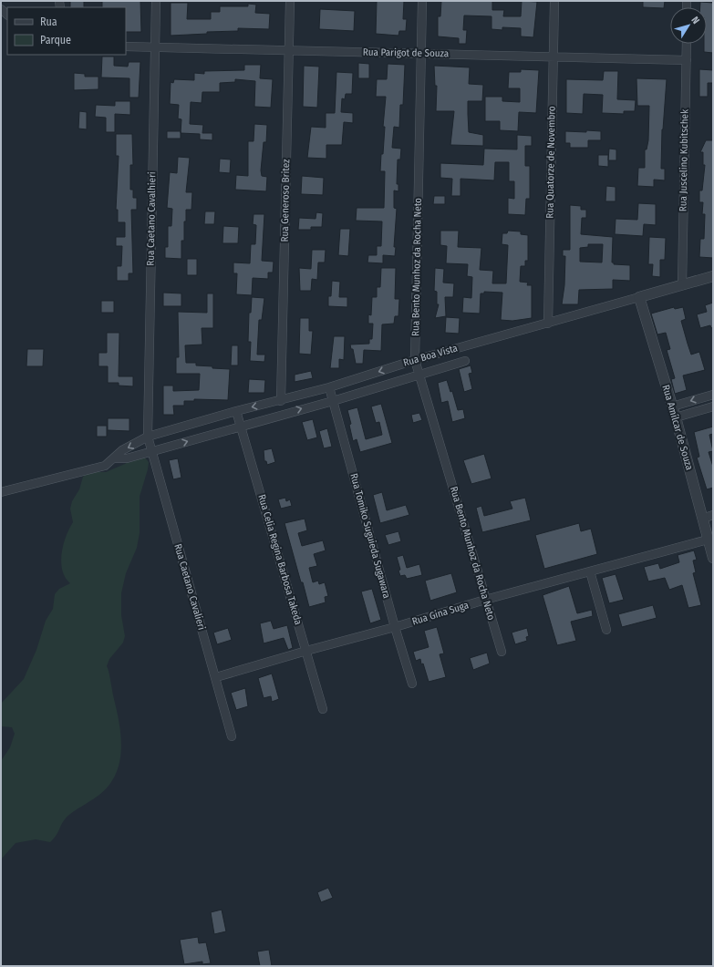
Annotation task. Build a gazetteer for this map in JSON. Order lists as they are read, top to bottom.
{
  "streets": {
    "street": [
      "Rua Parigot de Souza",
      "Rua Juscelino Kubitschek",
      "Rua Quatorze de Novembro",
      "Rua Generoso Britez",
      "Rua Caetano Cavalhieri",
      "Rua Bento Munhoz da Rocha Neto",
      "Rua Boa Vista",
      "Rua Amílcar de Souza",
      "Rua Tomiko Suguieda Sugawara",
      "Rua Celia Regina Barbosa Takeda",
      "Rua Caetano Cavalieri",
      "Rua Gina Suga"
    ]
  },
  "crossings": [
    ["Rua Parigot de Souza", "Rua Juscelino Kubitschek"],
    ["Rua Parigot de Souza", "Rua Quatorze de Novembro"],
    ["Rua Parigot de Souza", "Rua Generoso Britez"],
    ["Rua Parigot de Souza", "Rua Caetano Cavalhieri"],
    ["Rua Parigot de Souza", "Rua Bento Munhoz da Rocha Neto"],
    ["Rua Juscelino Kubitschek", "Rua Boa Vista"],
    ["Rua Quatorze de Novembro", "Rua Boa Vista"],
    ["Rua Generoso Britez", "Rua Boa Vista"],
    ["Rua Caetano Cavalhieri", "Rua Boa Vista"],
    ["Rua Caetano Cavalhieri", "Rua Caetano Cavalieri"],
    ["Rua Bento Munhoz da Rocha Neto", "Rua Boa Vista"],
    ["Rua Bento Munhoz da Rocha Neto", "Rua Gina Suga"],
    ["Rua Boa Vista", "Rua Amílcar de Souza"],
    ["Rua Boa Vista", "Rua Tomiko Suguieda Sugawara"],
    ["Rua Boa Vista", "Rua Celia Regina Barbosa Takeda"],
    ["Rua Boa Vista", "Rua Caetano Cavalieri"],
    ["Rua Amílcar de Souza", "Rua Gina Suga"],
    ["Rua Tomiko Suguieda Sugawara", "Rua Gina Suga"],
    ["Rua Celia Regina Barbosa Takeda", "Rua Gina Suga"],
    ["Rua Caetano Cavalieri", "Rua Gina Suga"]
  ],
  "legend": ["Rua", "Parque"],
  "north": "top right"
}
